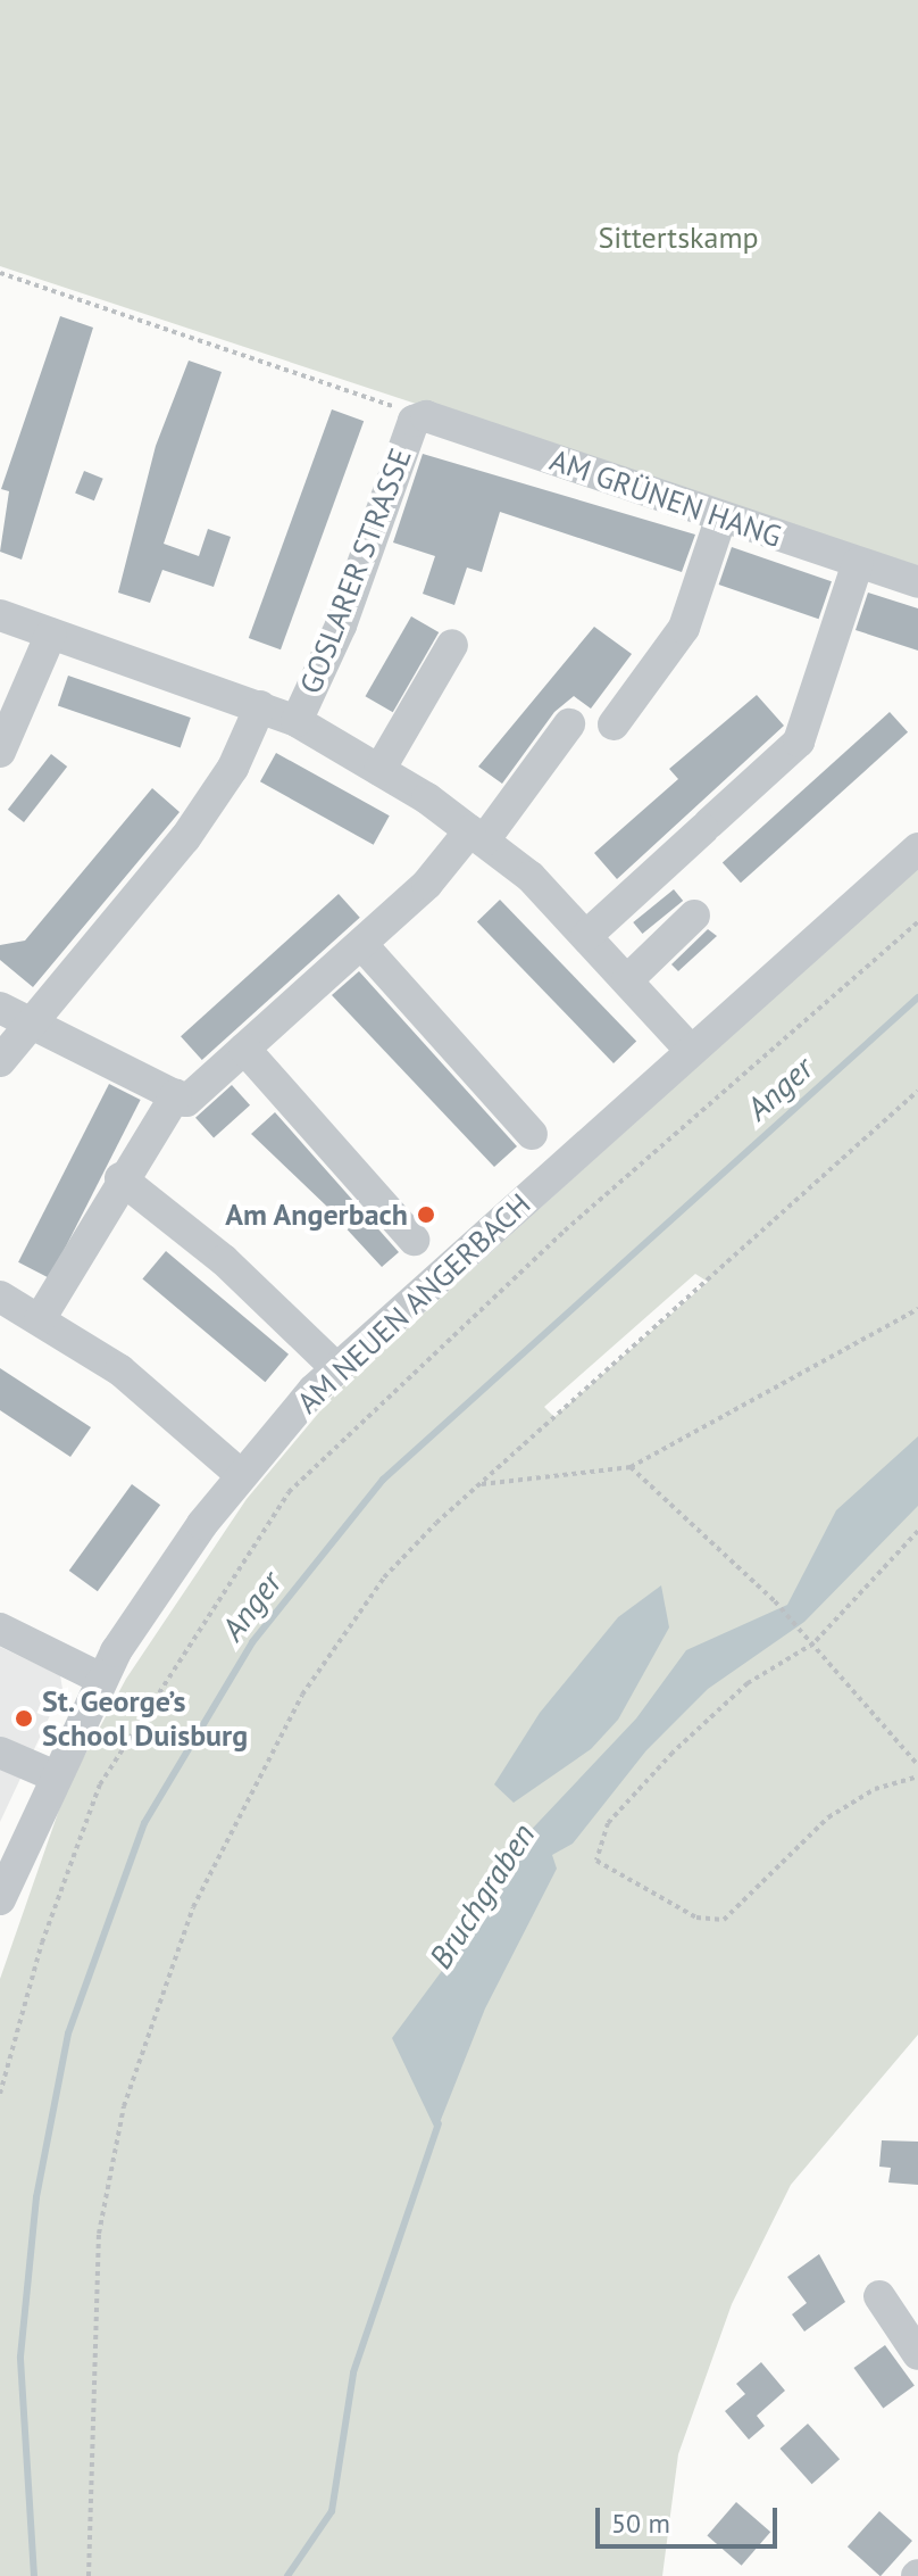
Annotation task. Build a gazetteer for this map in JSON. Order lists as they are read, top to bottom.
{
  "streets": {
    "street": ["AM GRÜNEN HANG", "GOSLARER STRASSE", "AM NEUEN ANGERBACH"]
  },
  "crossings": [
    ["AM GRÜNEN HANG", "GOSLARER STRASSE"],
    ["GOSLARER STRASSE", "AM NEUEN ANGERBACH"]
  ],
  "water": ["Anger", "Bruchgraben"],
  "parks": ["Sittertskamp"],
  "places": ["Am Angerbach", "St. George’s School Duisburg"],
  "scale_bar": "50 m"
}
